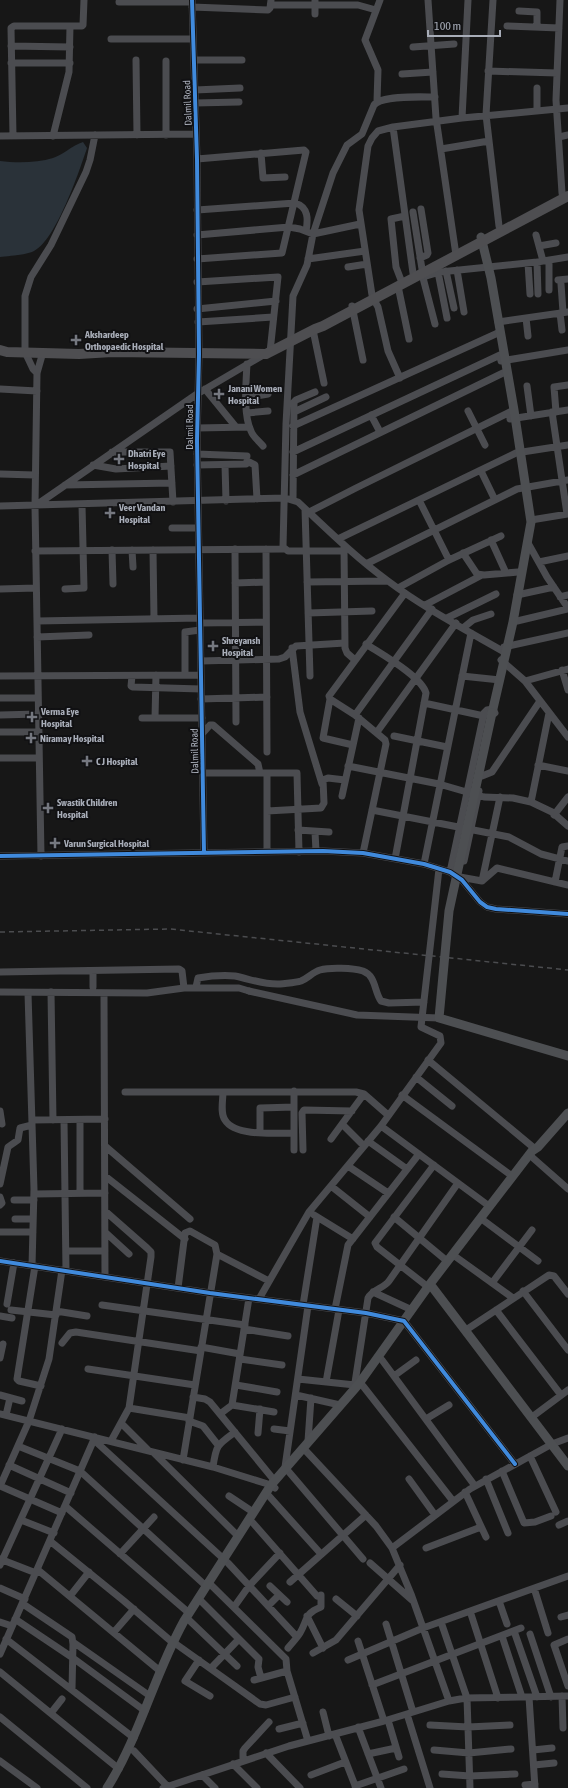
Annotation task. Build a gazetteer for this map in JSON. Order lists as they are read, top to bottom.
{
  "streets": {
    "street": ["Dalmil Road"]
  },
  "places": {
    "health": [
      "Akshardeep Orthopaedic Hospital",
      "Janani Women Hospital",
      "Dhatri Eye Hospital",
      "Veer Vandan Hospital",
      "Shreyansh Hospital",
      "Verma Eye Hospital",
      "Niramay Hospital",
      "C J Hospital",
      "Swastik Children Hospital",
      "Varun Surgical Hospital"
    ]
  },
  "scale_bar": "100 m"
}
